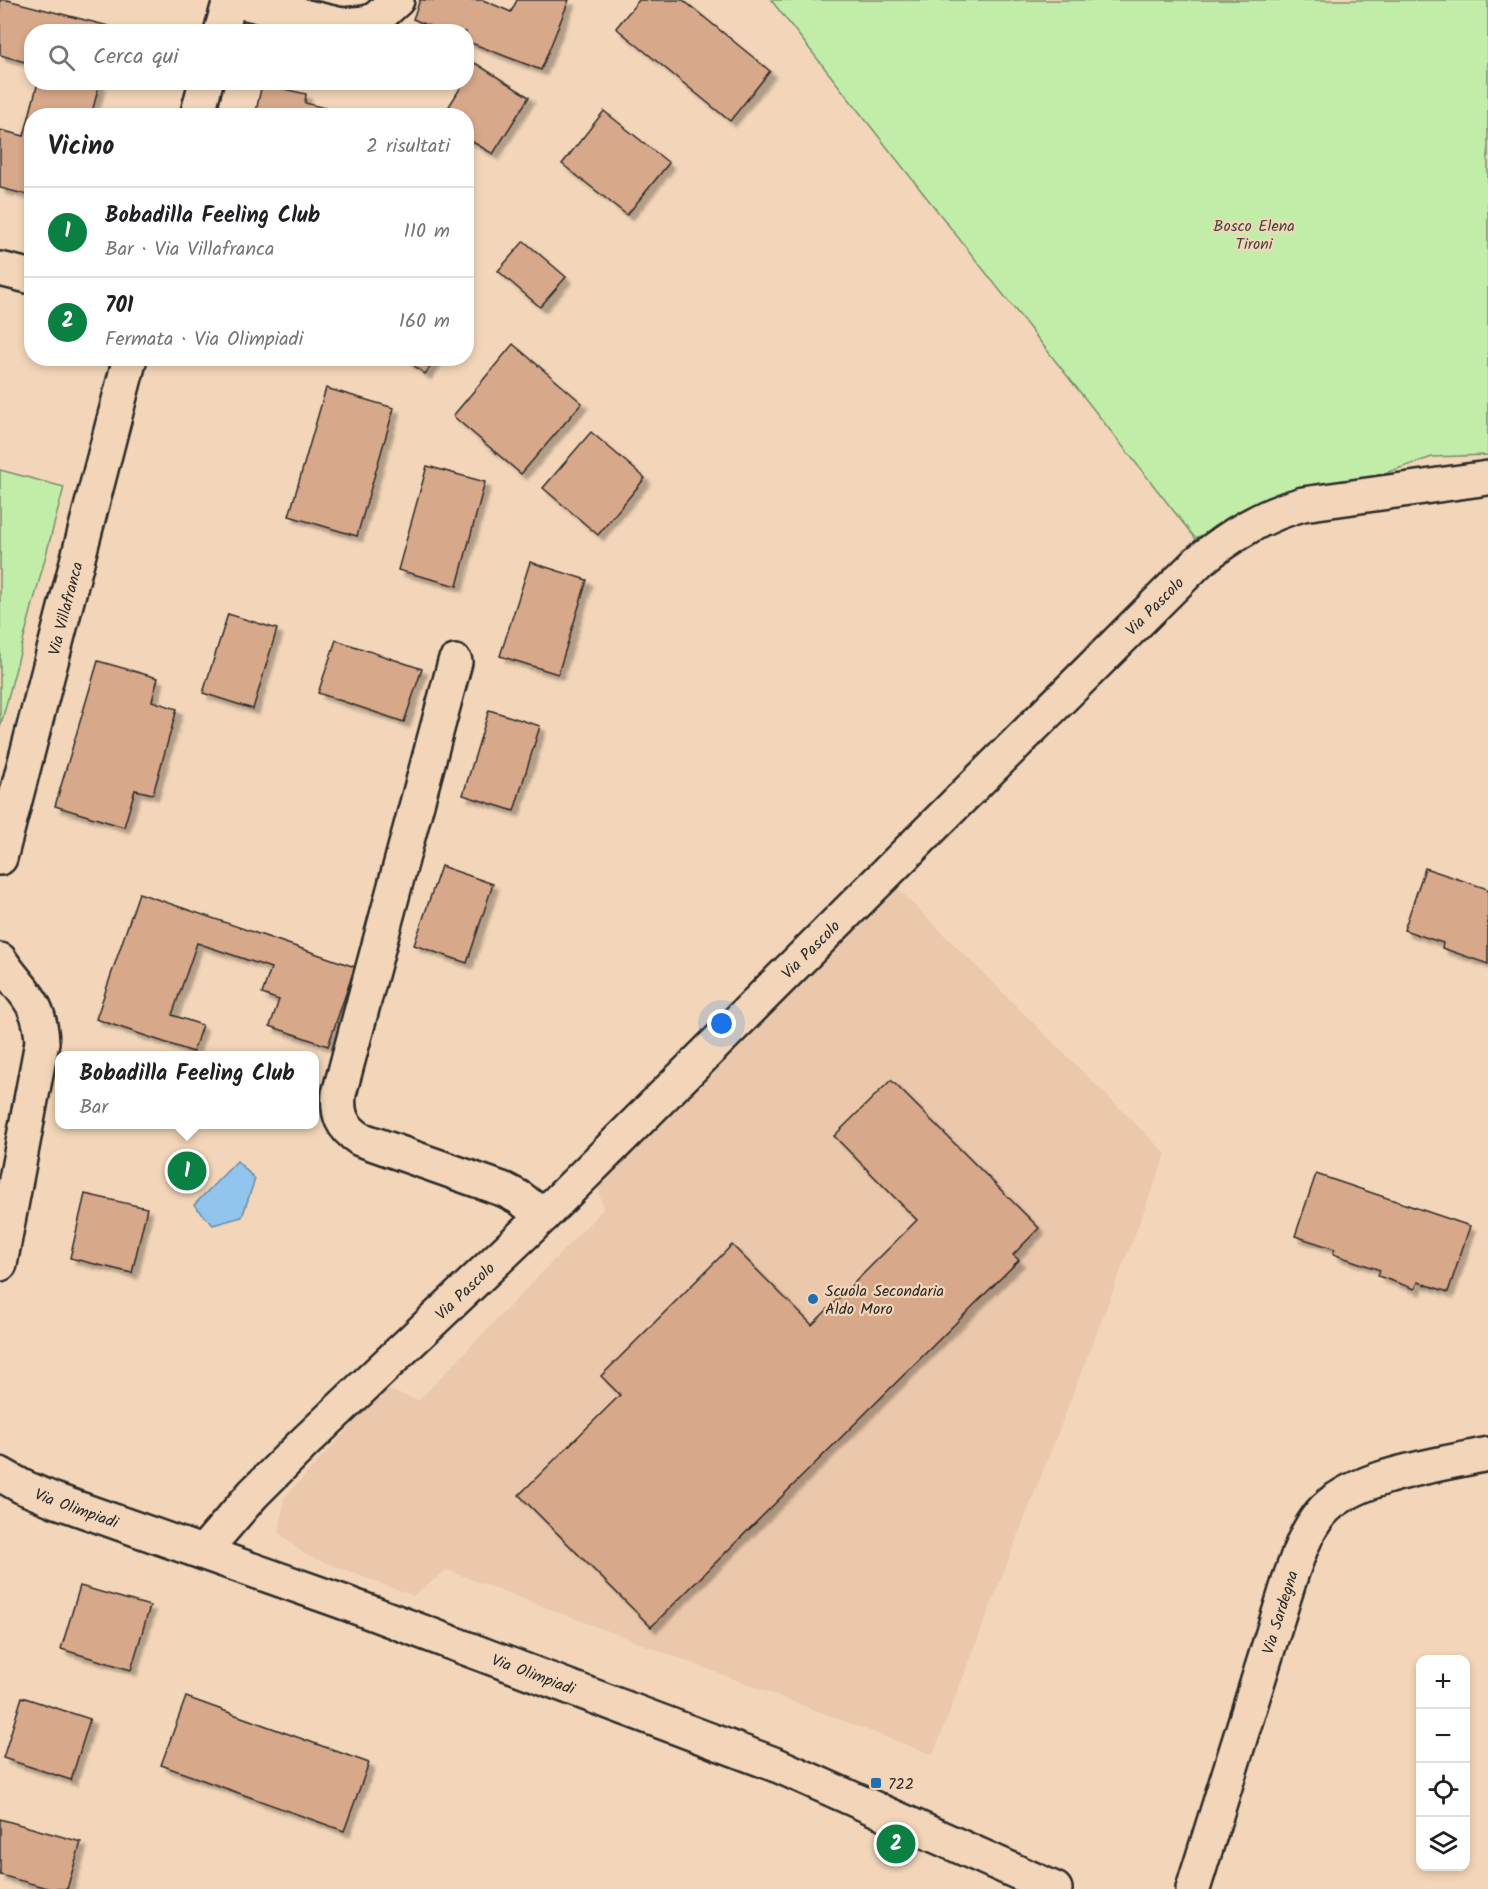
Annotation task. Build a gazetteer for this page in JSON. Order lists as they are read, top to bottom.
{
  "streets": {
    "street": [
      "Via Pascolo",
      "Via Villafranca",
      "Via Olimpiadi",
      "Via Sardegna"
    ]
  },
  "crossings": [
    ["Via Pascolo", "Via Olimpiadi"]
  ],
  "parks": ["Bosco Elena Tironi"],
  "places": {
    "other": ["Scuola Secondaria Aldo Moro"],
    "transit": ["722"]
  },
  "page": {
    "search": "Cerca qui",
    "heading": ["Vicino", "2 risultati"],
    "list": [
      {
        "mark": "1",
        "name": "Bobadilla Feeling Club",
        "note": "Bar · Via Villafranca",
        "value": "110 m"
      },
      {
        "mark": "2",
        "name": "701",
        "note": "Fermata · Via Olimpiadi",
        "value": "160 m"
      }
    ],
    "popup": ["Bobadilla Feeling Club", "Bar"],
    "pins": ["1", "2"],
    "map_buttons": ["+", "−"]
  }
}
